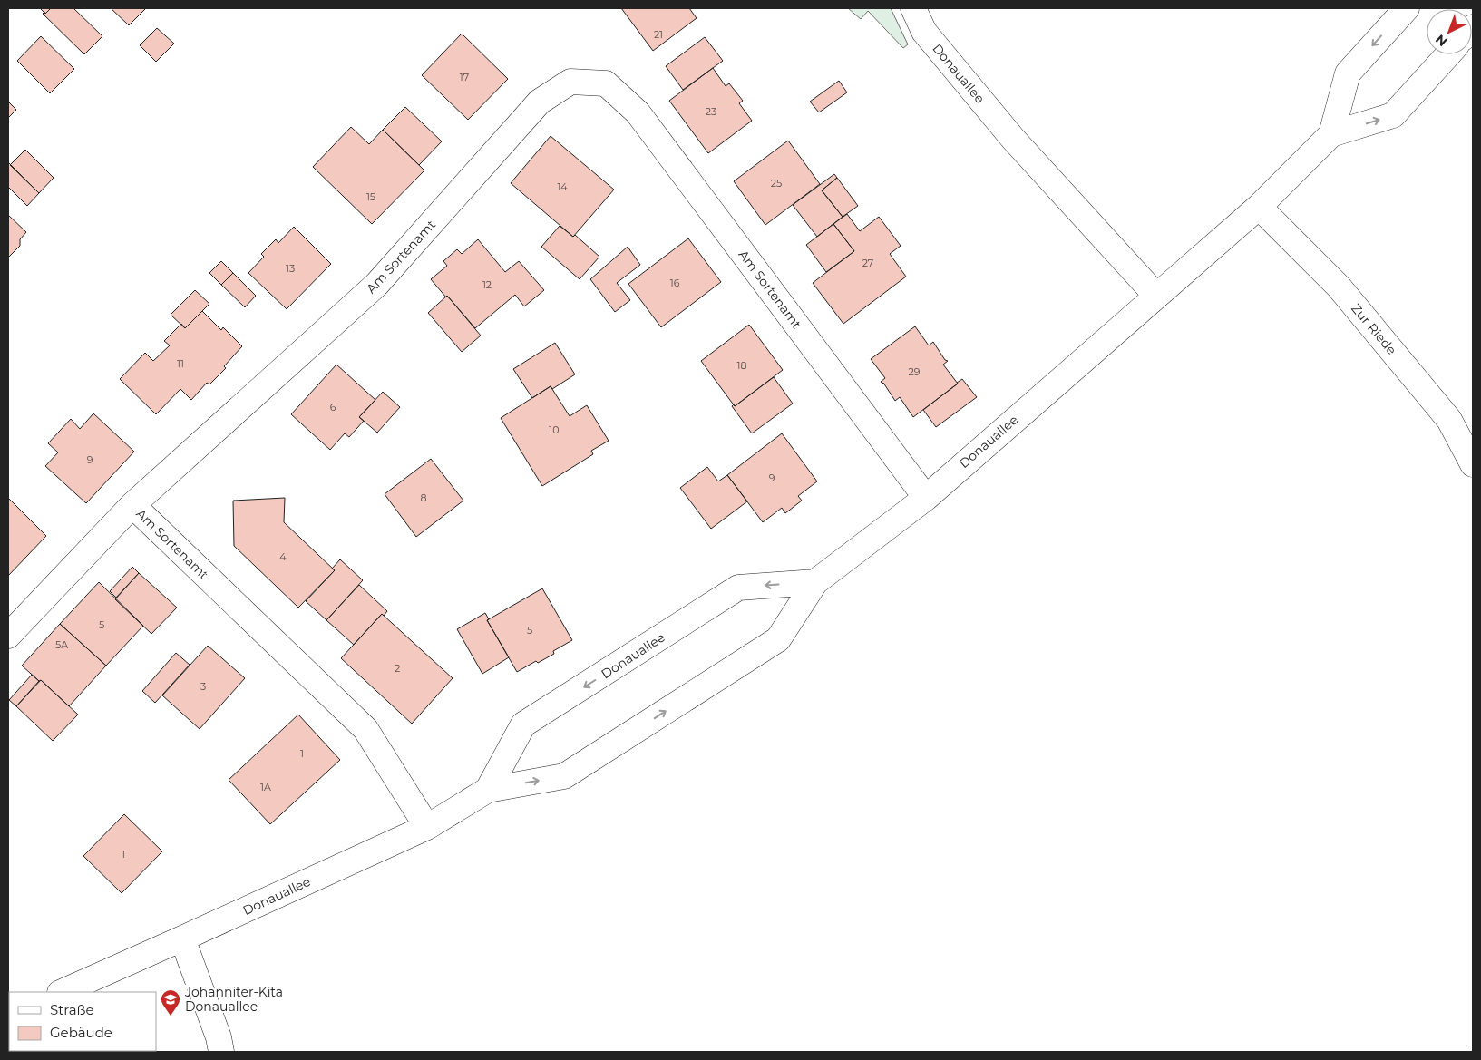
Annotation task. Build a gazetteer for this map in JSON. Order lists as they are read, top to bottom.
{
  "streets": {
    "street": ["Donauallee", "Am Sortenamt", "Zur Riede"]
  },
  "crossings": [
    ["Donauallee", "Am Sortenamt"],
    ["Donauallee", "Zur Riede"]
  ],
  "places": {
    "school or university": ["Johanniter-Kita Donauallee"]
  },
  "house_numbers": [
    "21",
    "17",
    "23",
    "25",
    "14",
    "15",
    "27",
    "13",
    "16",
    "12",
    "11",
    "18",
    "29",
    "6",
    "10",
    "9",
    "9",
    "8",
    "4",
    "5",
    "5",
    "5A",
    "2",
    "3",
    "1",
    "1A",
    "1"
  ],
  "legend": ["Straße", "Gebäude"],
  "north": "bottom left"
}
